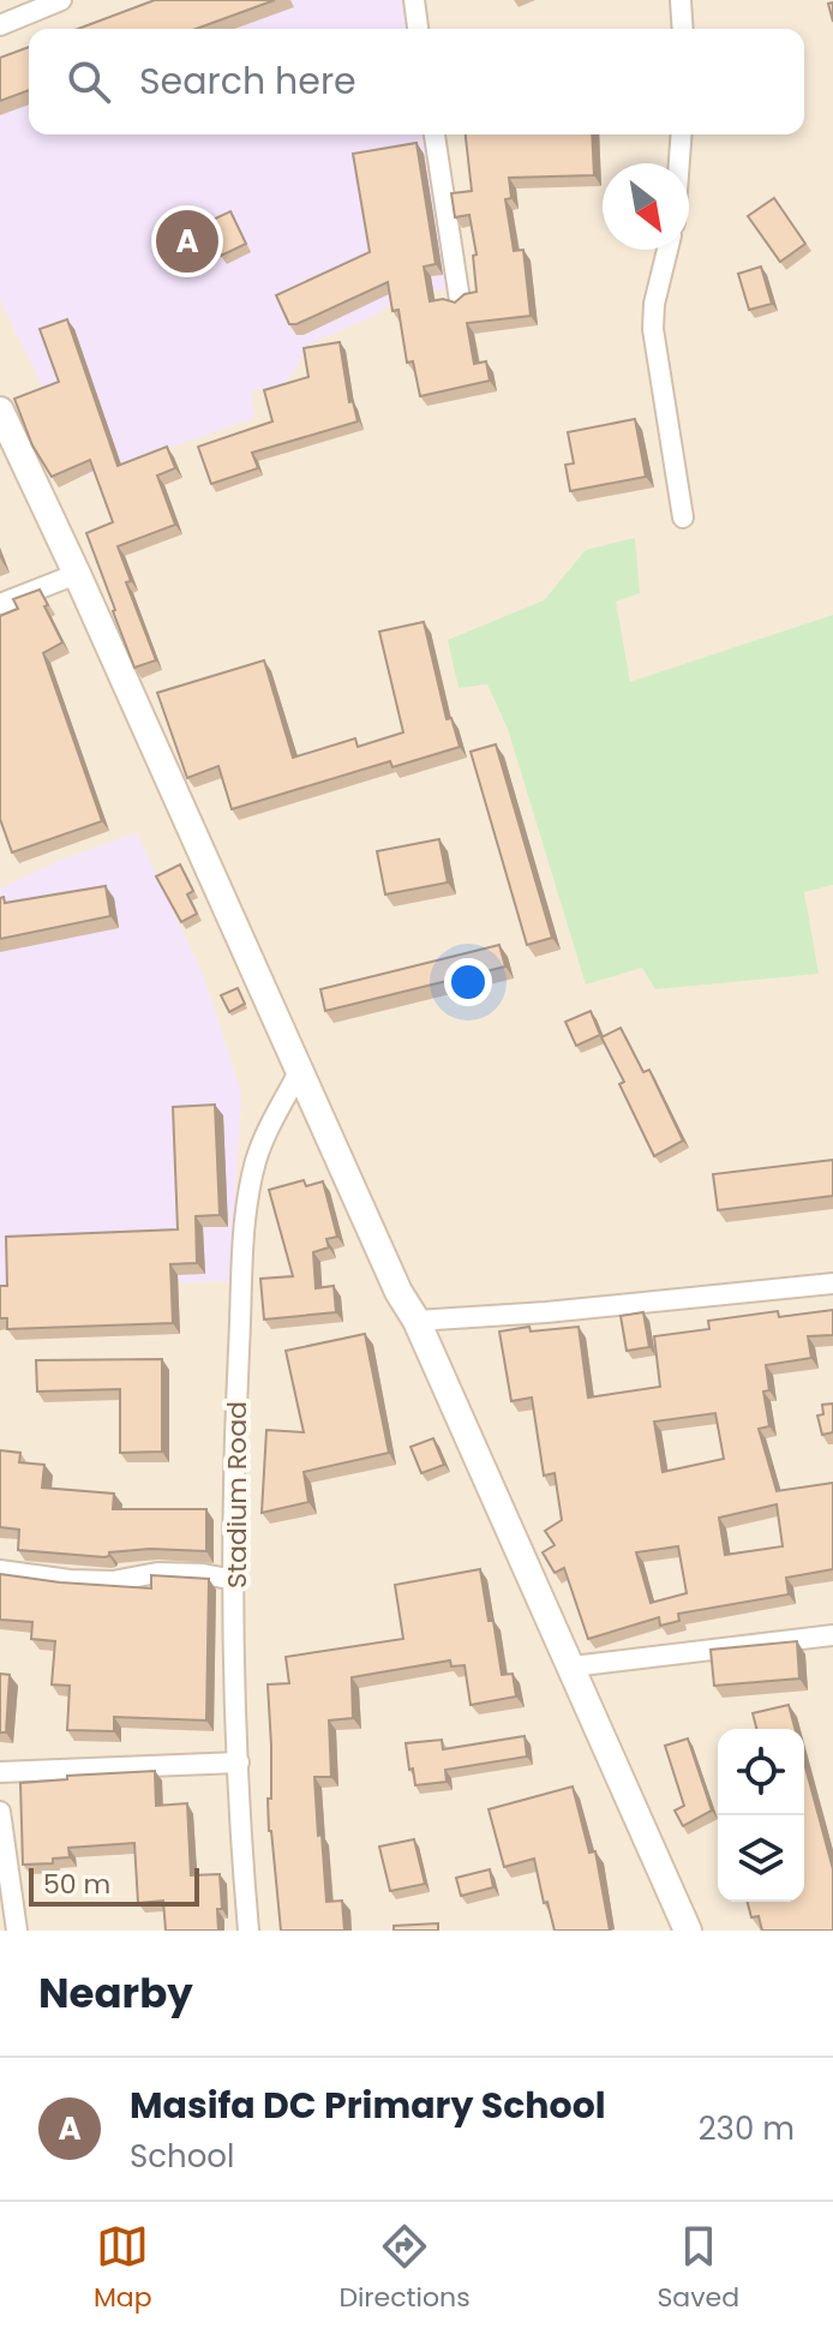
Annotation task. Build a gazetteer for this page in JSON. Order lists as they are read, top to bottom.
{
  "streets": {
    "street": ["Stadium Road"]
  },
  "scale_bar": "50 m",
  "north": "bottom right",
  "page": {
    "search": "Search here",
    "pins": "A",
    "scale": "50 m",
    "heading": "Nearby",
    "list": [
      {
        "mark": "A",
        "name": "Masifa DC Primary School",
        "note": "School",
        "value": "230 m"
      }
    ],
    "nav": ["Map", "Directions", "Saved"]
  }
}
